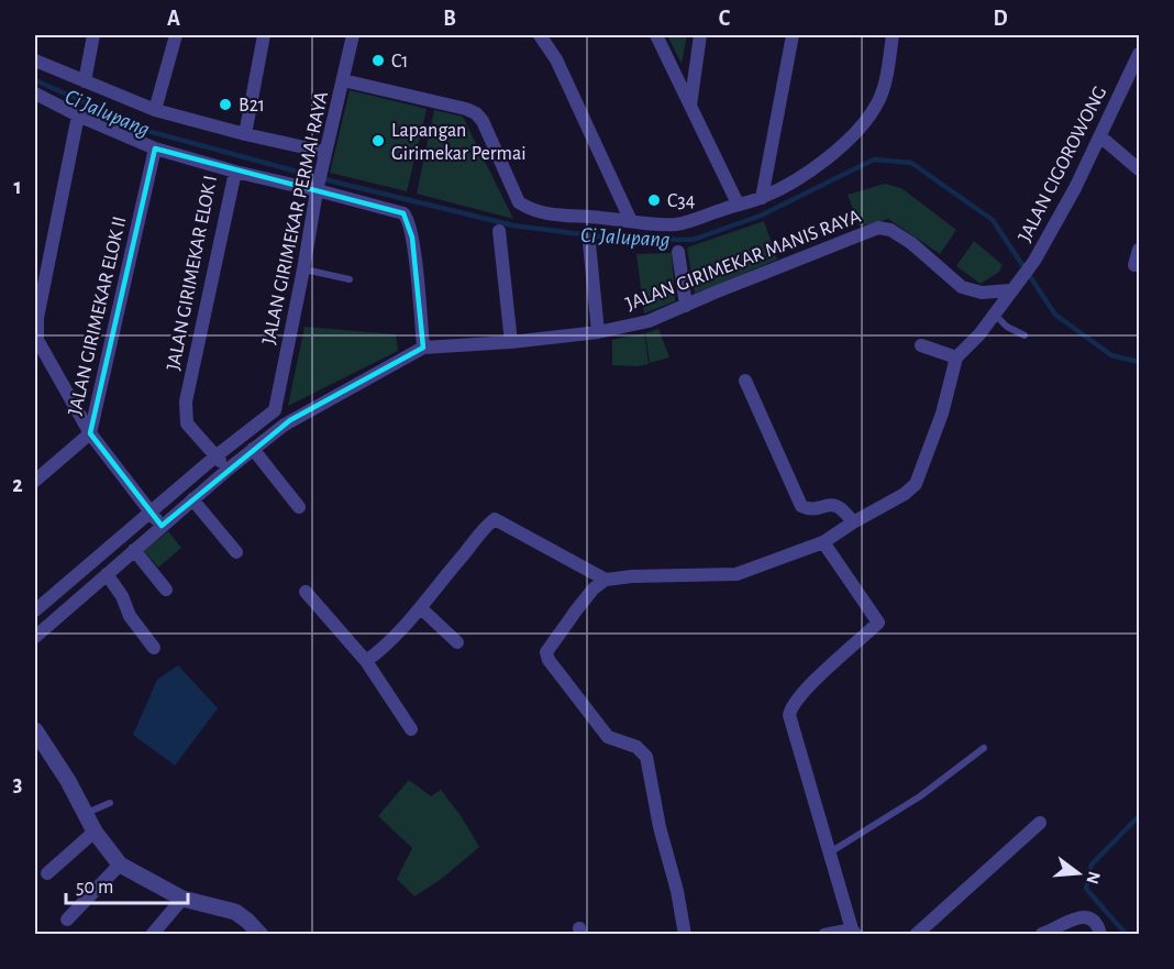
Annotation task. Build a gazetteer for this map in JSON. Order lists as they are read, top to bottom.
{
  "streets": {
    "street": [
      "JALAN CIGOROWONG",
      "JALAN GIRIMEKAR PERMAI RAYA",
      "JALAN GIRIMEKAR MANIS RAYA",
      "JALAN GIRIMEKAR ELOK I",
      "JALAN GIRIMEKAR ELOK II"
    ]
  },
  "crossings": [
    ["JALAN CIGOROWONG", "JALAN GIRIMEKAR MANIS RAYA"],
    ["JALAN GIRIMEKAR ELOK I", "JALAN GIRIMEKAR ELOK II"]
  ],
  "water": ["Ci Jalupang"],
  "places": [
    "C1",
    "B21",
    "Lapangan Girimekar Permai",
    "C34"
  ],
  "scale_bar": "50 m",
  "north": "right",
  "grid": {
    "columns": [
      "A",
      "B",
      "C",
      "D"
    ],
    "rows": ["1", "2", "3"]
  }
}
